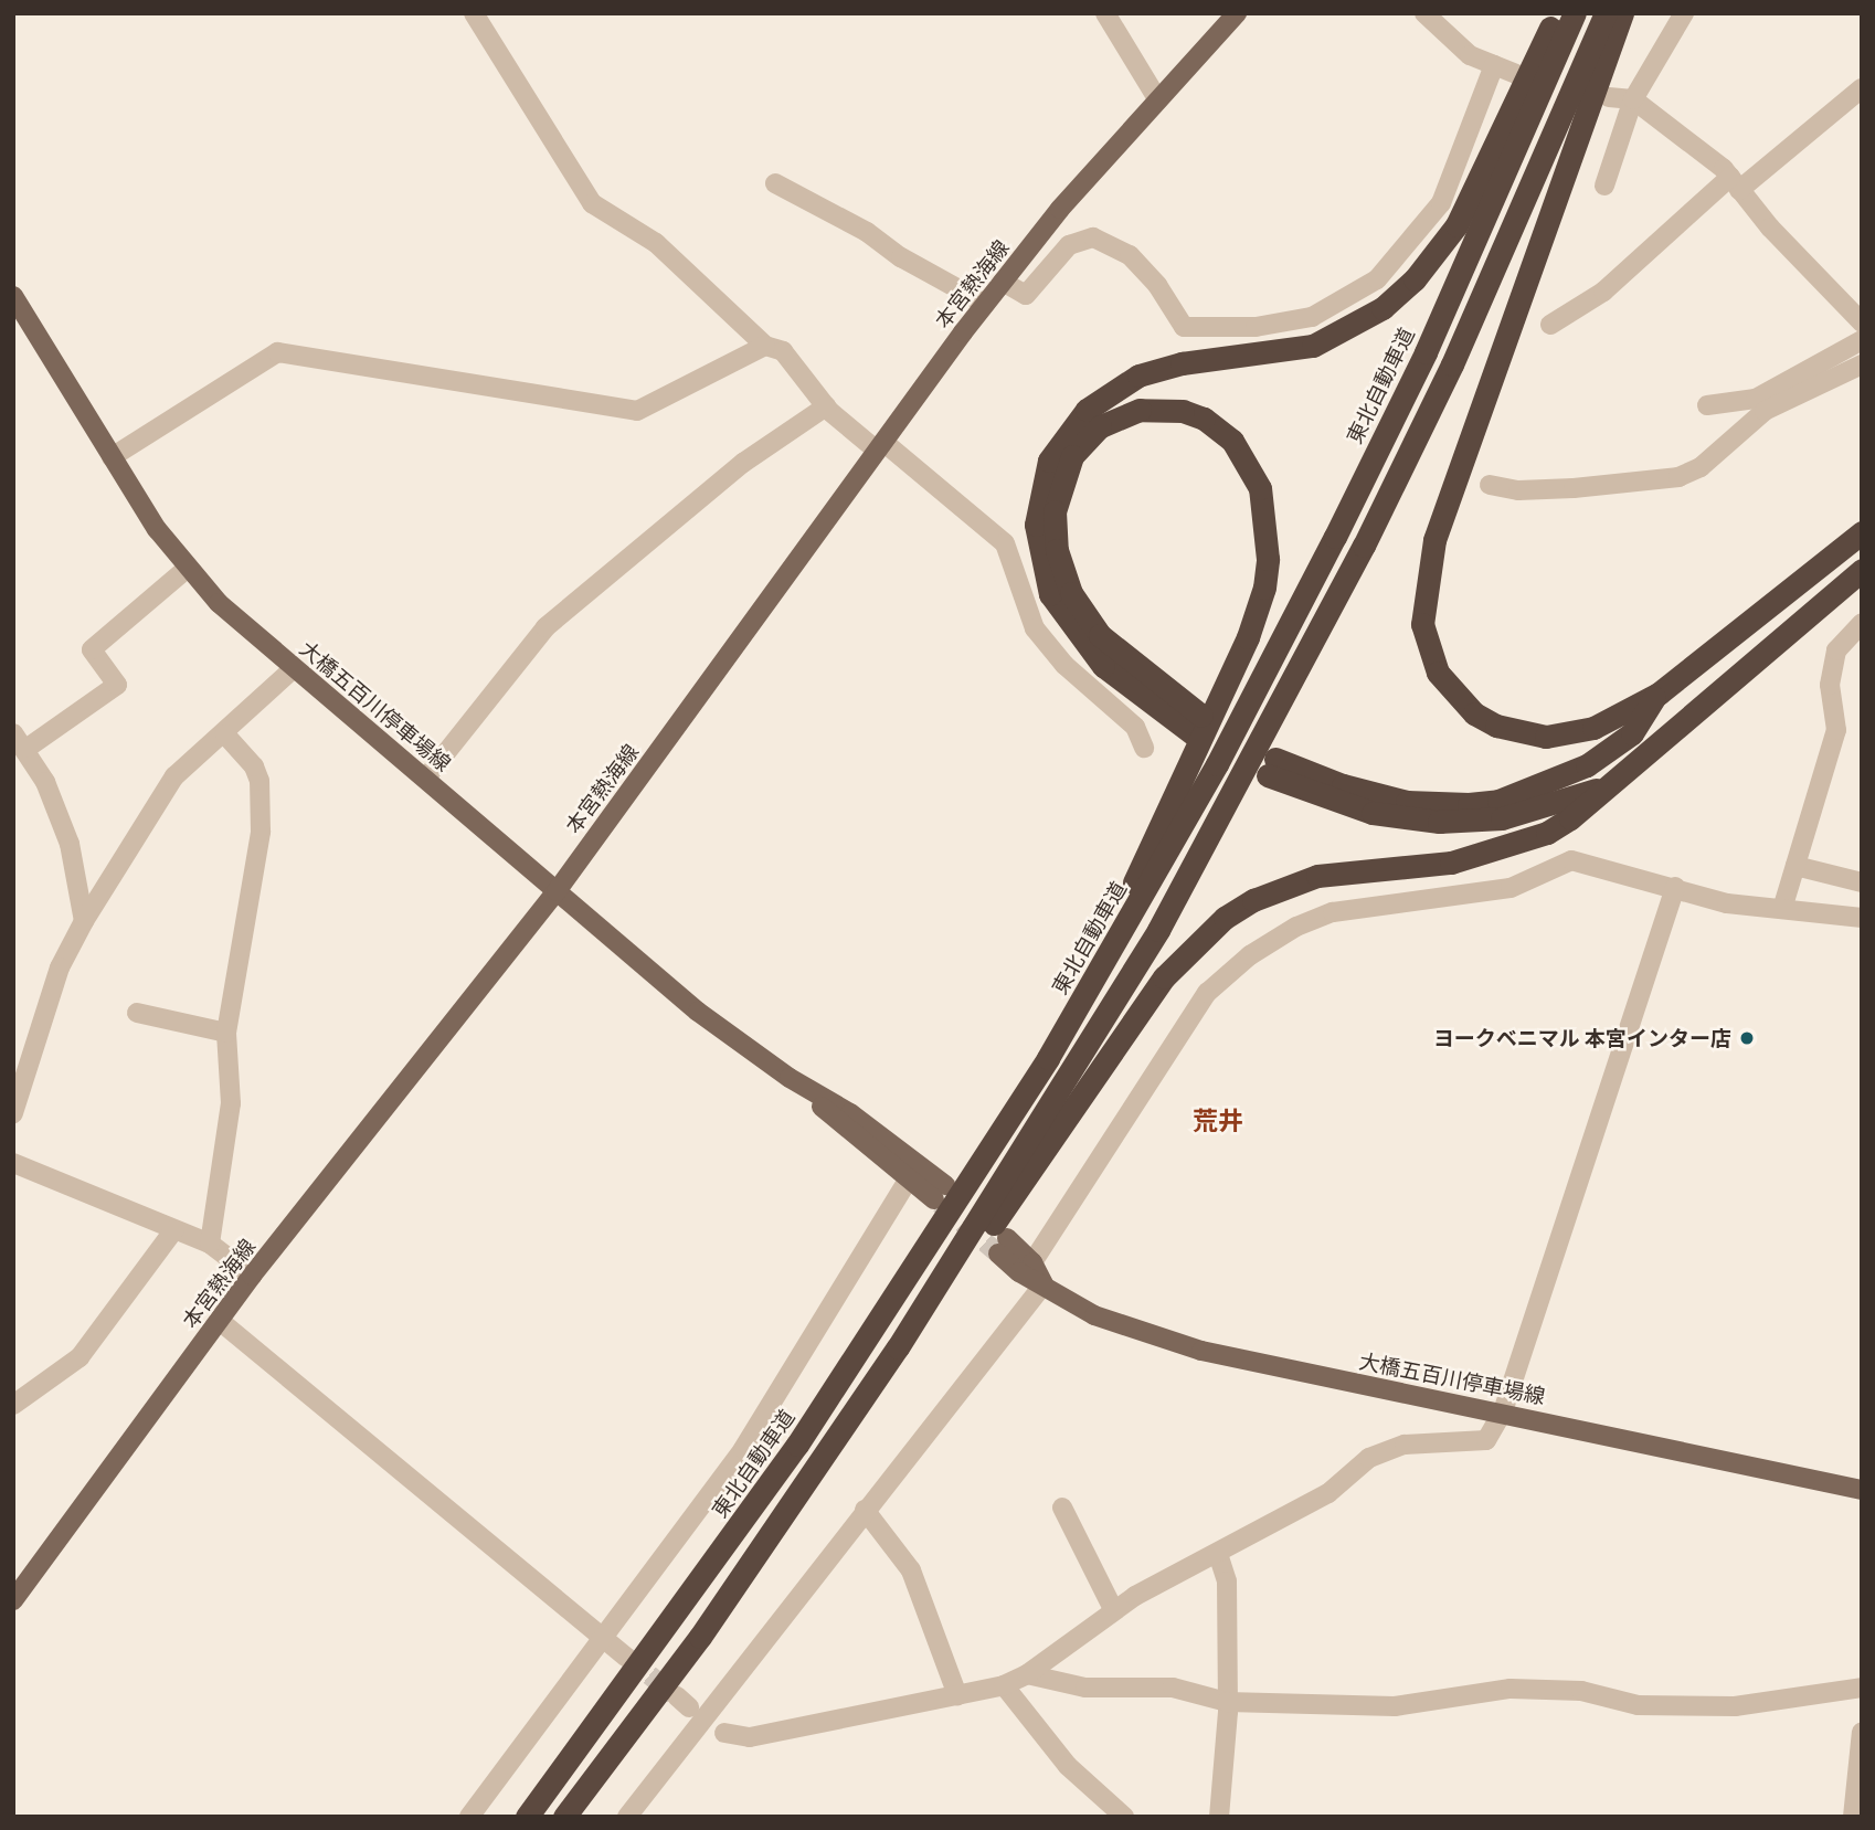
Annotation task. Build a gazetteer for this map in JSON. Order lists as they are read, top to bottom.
{
  "streets": {
    "highway": ["東北自動車道"],
    "main road": ["本宮熱海線", "大橋五百川停車場線"]
  },
  "crossings": [
    ["本宮熱海線", "大橋五百川停車場線"]
  ],
  "districts": ["荒井"],
  "places": ["ヨークベニマル 本宮インター店"]
}
